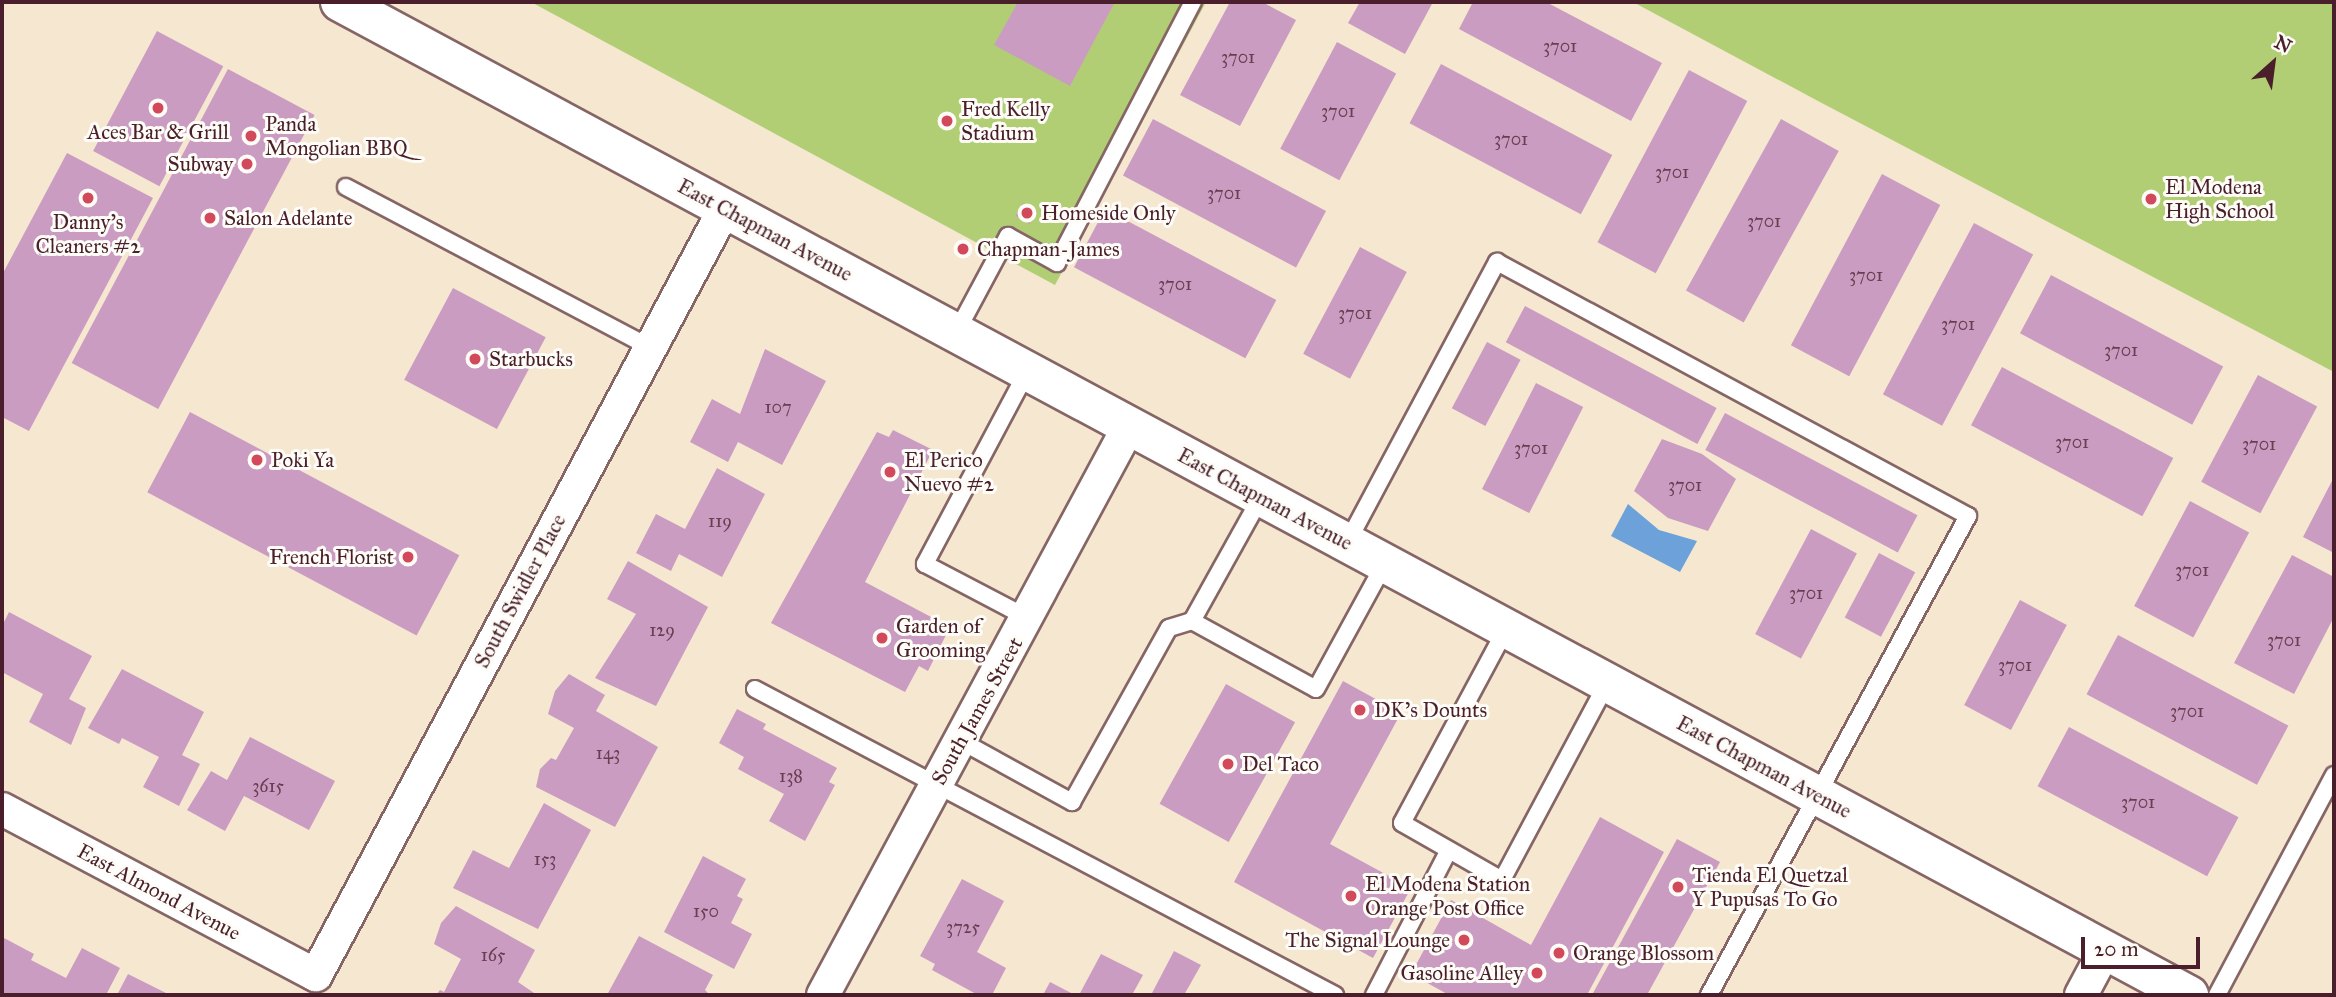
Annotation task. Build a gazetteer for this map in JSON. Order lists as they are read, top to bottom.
{
  "streets": {
    "main road": ["East Chapman Avenue"],
    "street": ["South Swidler Place", "South James Street", "East Almond Avenue"]
  },
  "crossings": [
    ["East Chapman Avenue", "South Swidler Place"],
    ["East Chapman Avenue", "South James Street"],
    ["South Swidler Place", "East Almond Avenue"]
  ],
  "places": [
    "Aces Bar & Grill",
    "Fred Kelly Stadium",
    "Panda Mongolian BBQ",
    "Subway",
    "Danny's Cleaners #2",
    "El Modena High School",
    "Homeside Only",
    "Salon Adelante",
    "Chapman-James",
    "Starbucks",
    "Poki Ya",
    "El Perico Nuevo #2",
    "French Florist",
    "Garden of Grooming",
    "DK's Dounts",
    "Del Taco",
    "Tienda El Quetzal Y Pupusas To Go",
    "El Modena Station Orange Post Office",
    "The Signal Lounge",
    "Orange Blossom",
    "Gasoline Alley"
  ],
  "house_numbers": [
    "3701",
    "3701",
    "3701",
    "3701",
    "3701",
    "3701",
    "3701",
    "3701",
    "3701",
    "3701",
    "3701",
    "3701",
    "107",
    "3701",
    "3701",
    "3701",
    "3701",
    "119",
    "3701",
    "3701",
    "129",
    "3701",
    "3701",
    "3701",
    "143",
    "138",
    "3615",
    "3701",
    "153",
    "150",
    "3725",
    "165"
  ],
  "scale_bar": "20 m",
  "north": "top right"
}
